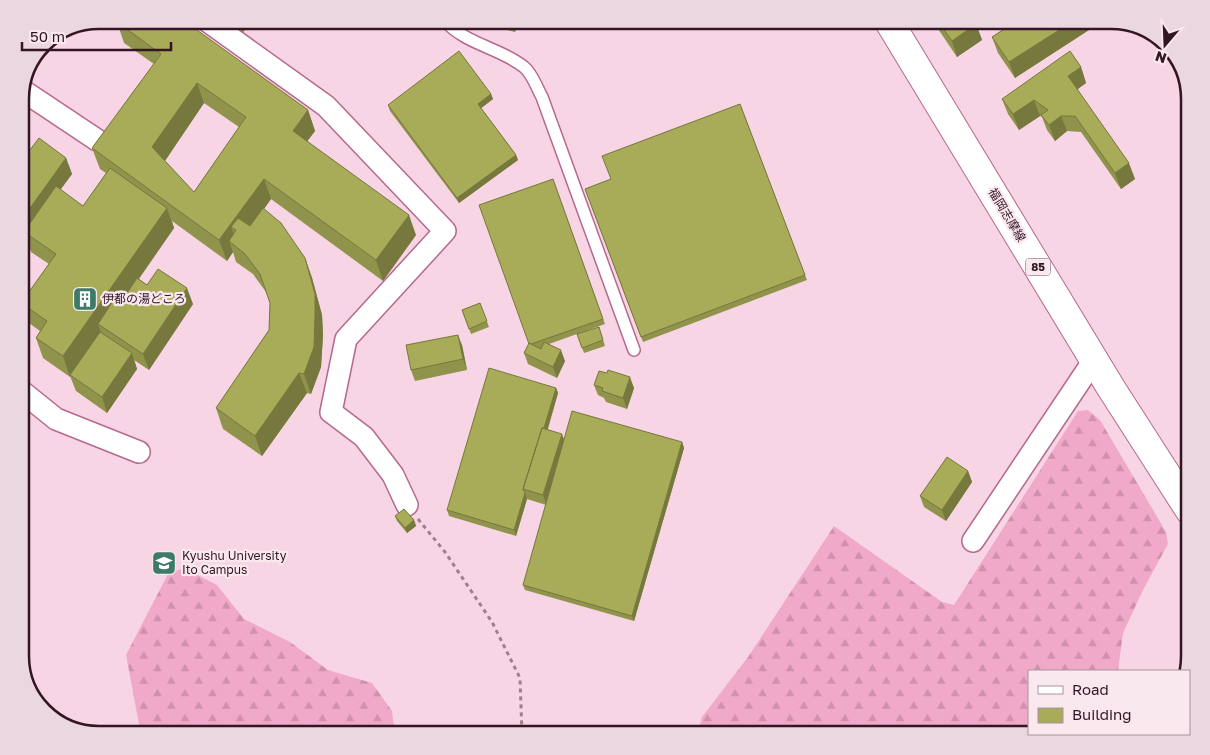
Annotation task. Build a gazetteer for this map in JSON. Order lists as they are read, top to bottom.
{
  "streets": {
    "main road": ["福岡志摩線", "85"]
  },
  "places": {
    "building": ["伊都の湯どころ"],
    "school or university": ["Kyushu University Ito Campus"]
  },
  "legend": ["Road", "Building"],
  "scale_bar": "50 m",
  "north": "bottom"
}
